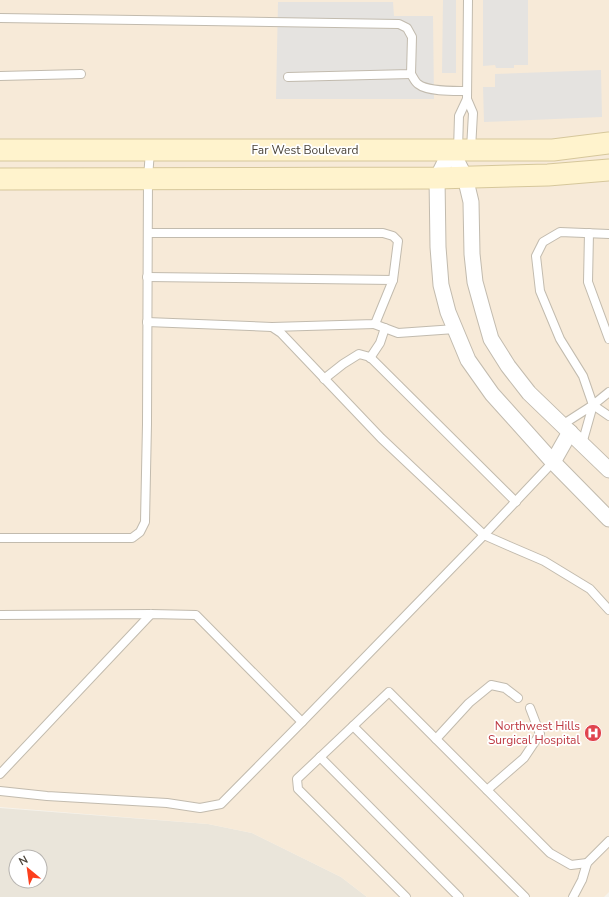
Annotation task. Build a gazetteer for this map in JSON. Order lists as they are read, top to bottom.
{
  "streets": {
    "street": ["Far West Boulevard"]
  },
  "places": {
    "hospital": ["Northwest Hills Surgical Hospital"]
  },
  "north": "top left"
}
